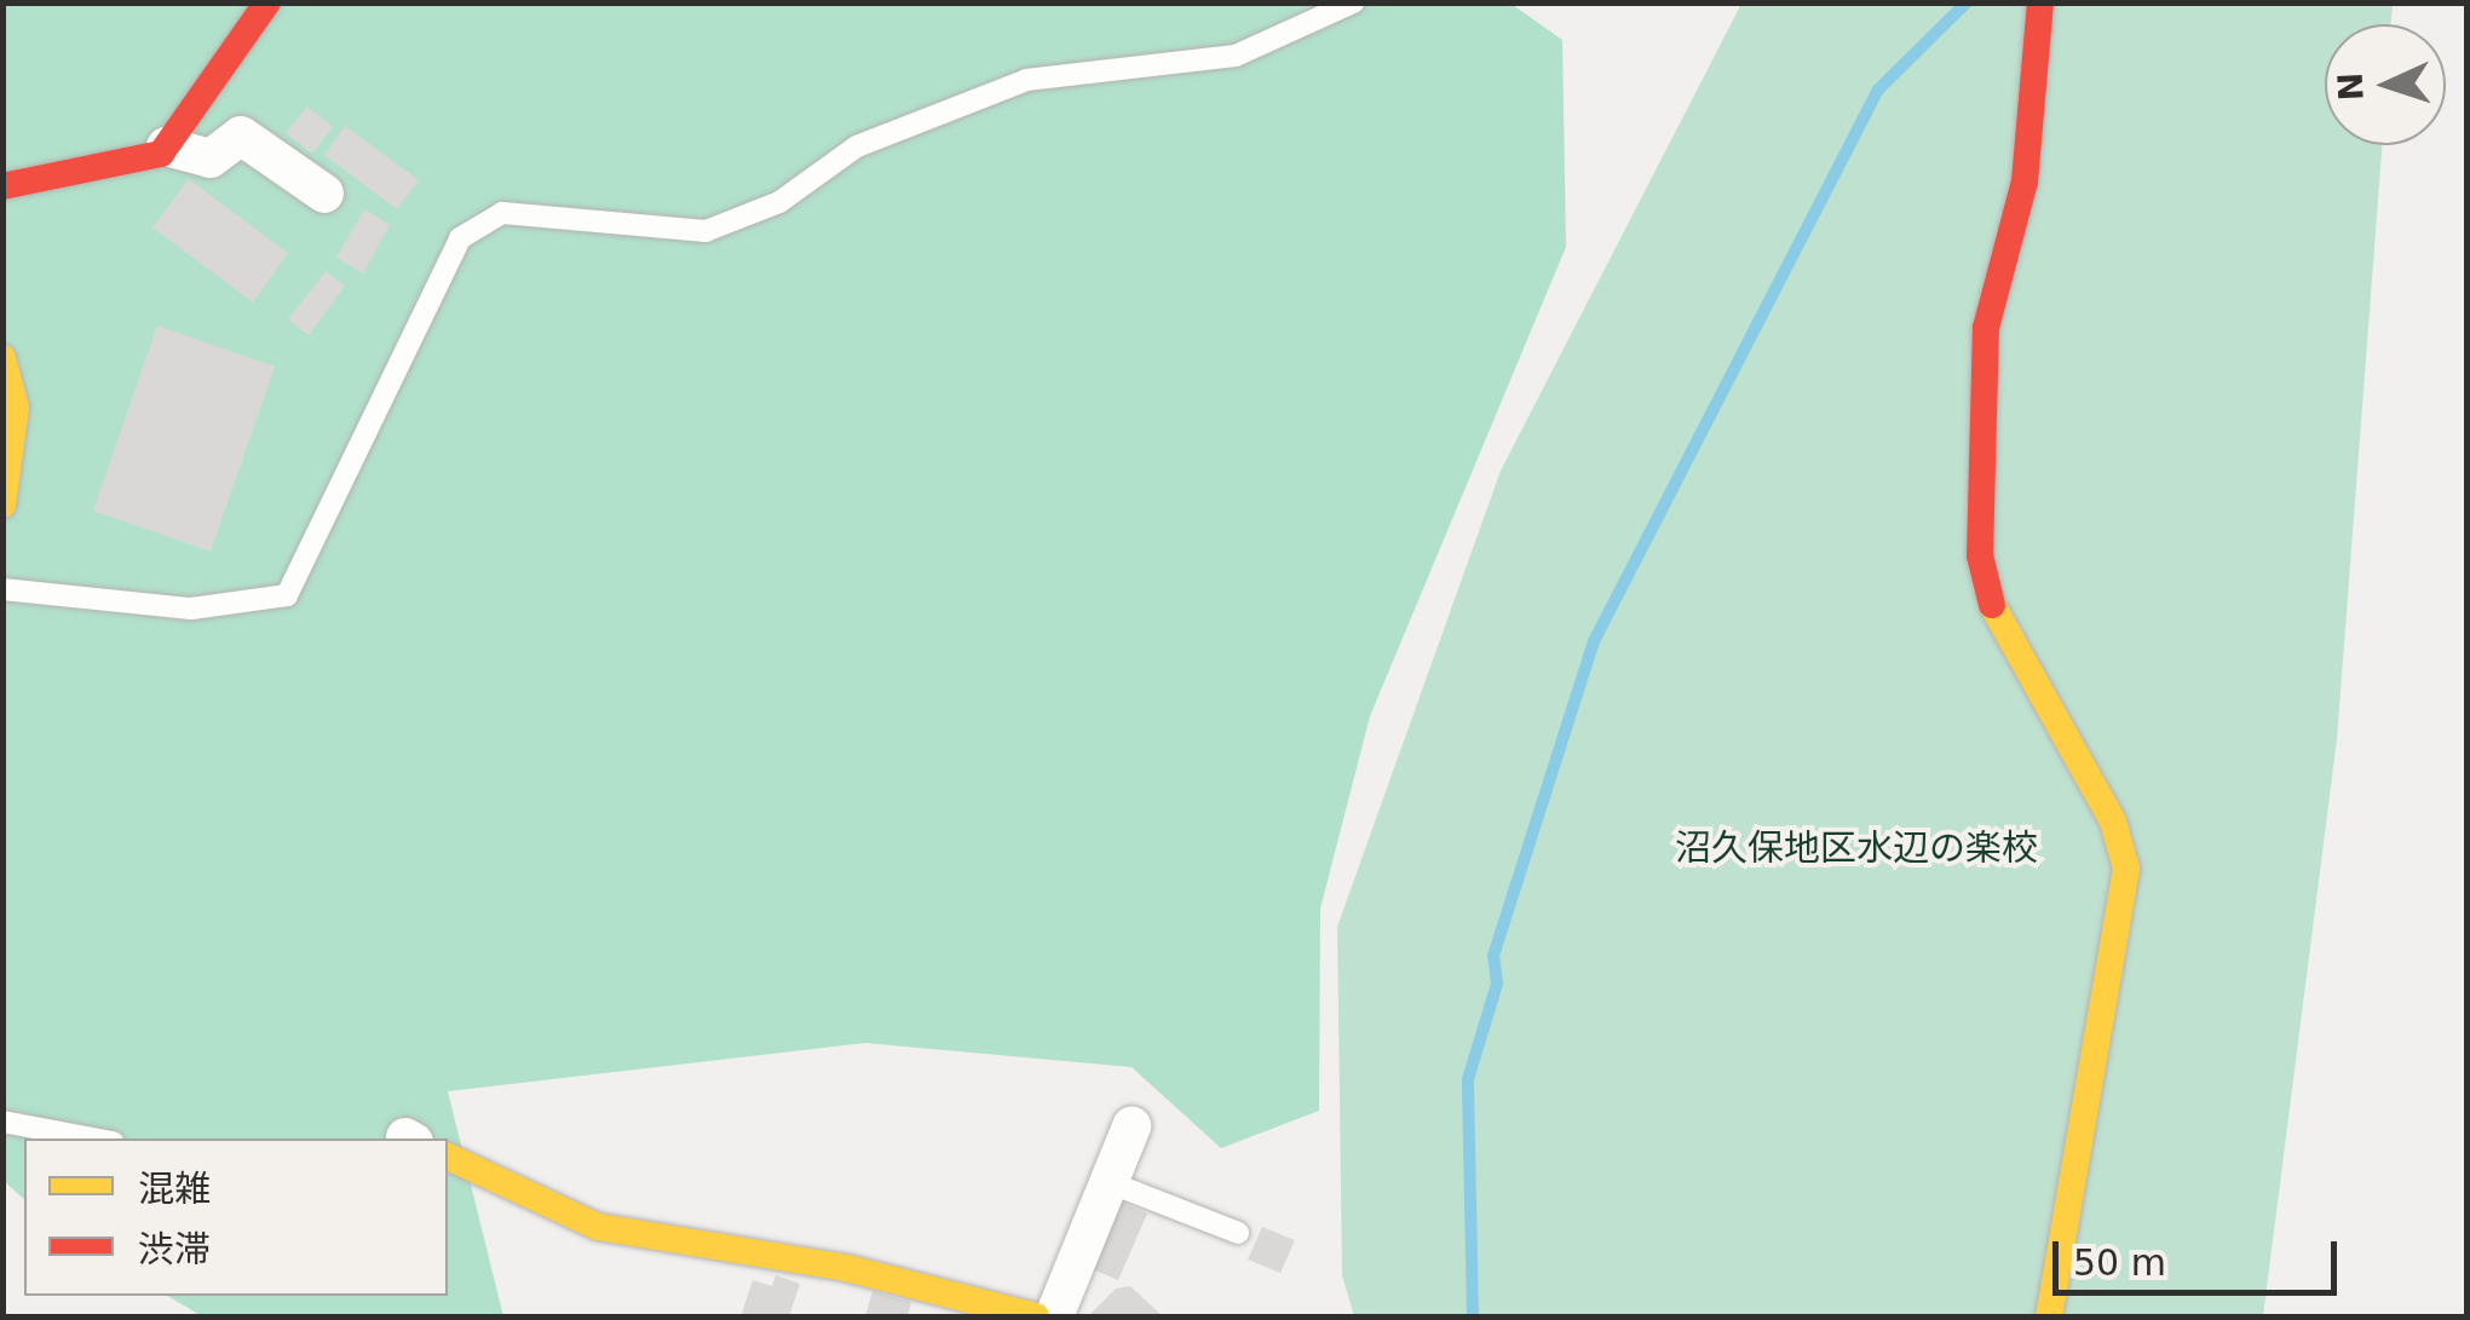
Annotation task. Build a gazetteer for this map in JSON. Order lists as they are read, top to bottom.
{
  "parks": ["沼久保地区水辺の楽校"],
  "legend": ["混雑", "渋滞"],
  "scale_bar": "50 m",
  "north": "left"
}
